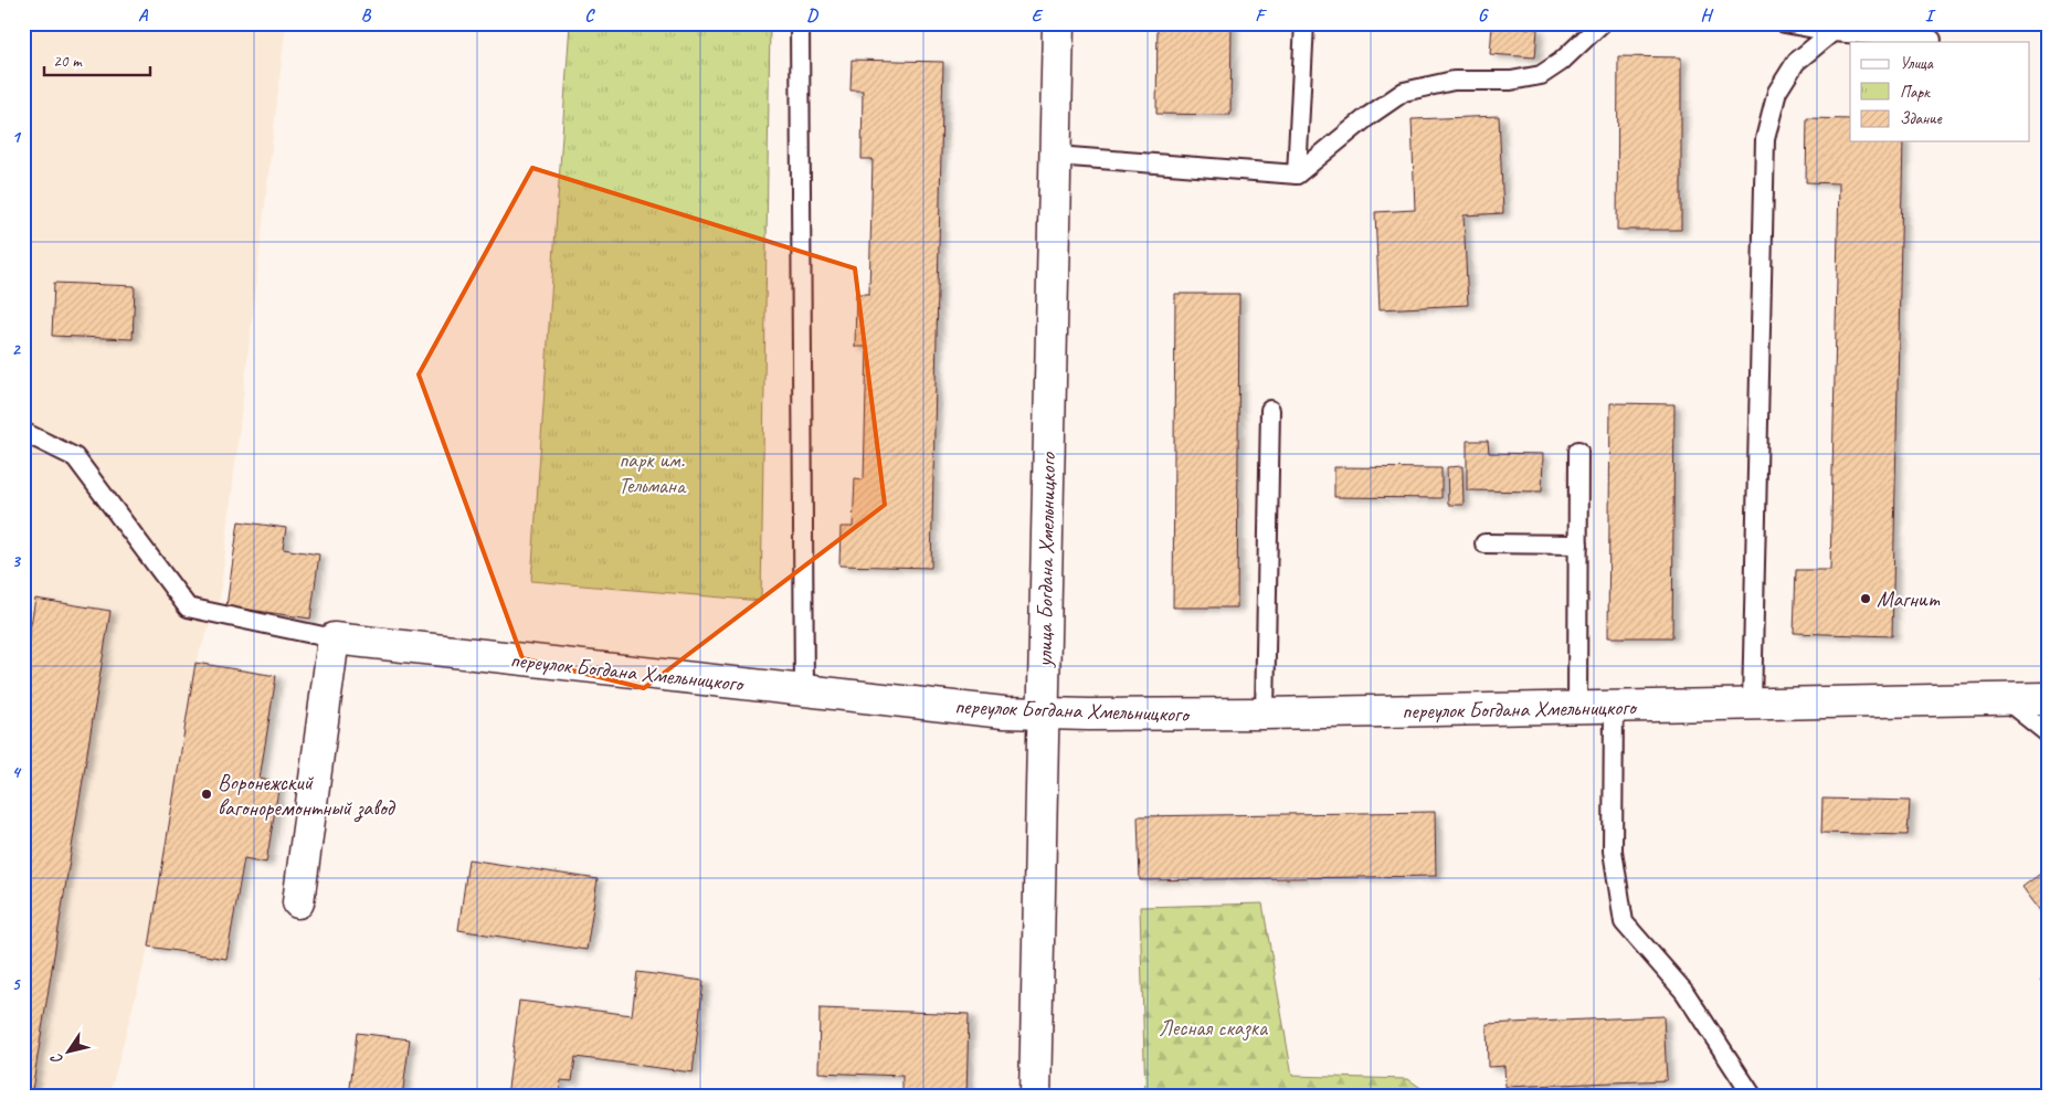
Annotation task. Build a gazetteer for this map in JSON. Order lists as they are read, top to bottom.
{
  "streets": {
    "street": ["улица Богдана Хмельницкого", "переулок Богдана Хмельницкого"]
  },
  "crossings": [
    ["улица Богдана Хмельницкого", "переулок Богдана Хмельницкого"]
  ],
  "parks": ["парк им. Тельмана", "Лесная сказка"],
  "places": ["Магнит", "Воронежский вагоноремонтный завод"],
  "legend": ["Улица", "Парк", "Здание"],
  "scale_bar": "20 m",
  "north": "bottom left",
  "grid": {
    "columns": [
      "A",
      "B",
      "C",
      "D",
      "E",
      "F",
      "G",
      "H",
      "I"
    ],
    "rows": [
      "1",
      "2",
      "3",
      "4",
      "5"
    ]
  }
}
